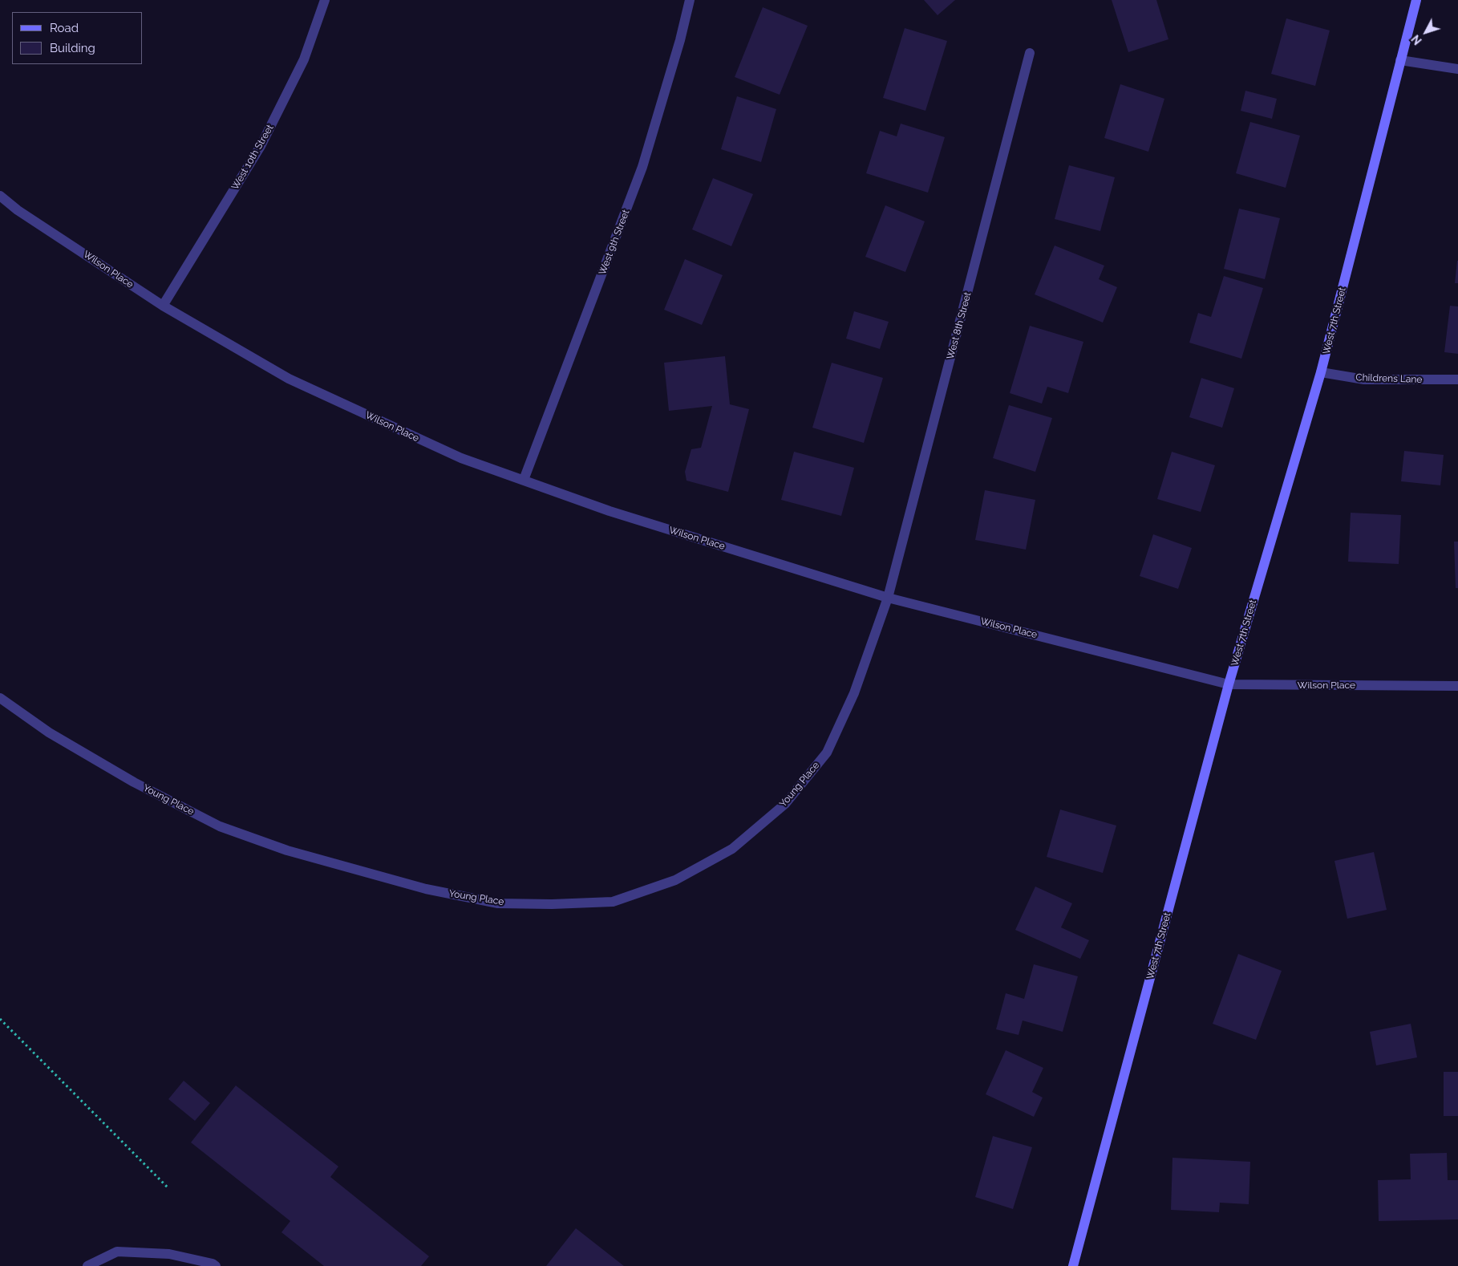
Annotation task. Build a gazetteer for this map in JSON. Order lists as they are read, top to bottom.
{
  "streets": {
    "street": [
      "West 10th Street",
      "West 9th Street",
      "Wilson Place",
      "West 7th Street",
      "West 8th Street",
      "Childrens Lane",
      "Young Place"
    ]
  },
  "crossings": [
    ["West 10th Street", "Wilson Place"],
    ["West 9th Street", "Wilson Place"],
    ["Wilson Place", "West 7th Street"],
    ["Wilson Place", "West 8th Street"],
    ["Wilson Place", "Young Place"],
    ["West 7th Street", "Childrens Lane"],
    ["West 8th Street", "Young Place"]
  ],
  "legend": ["Road", "Building"],
  "north": "bottom left"
}
